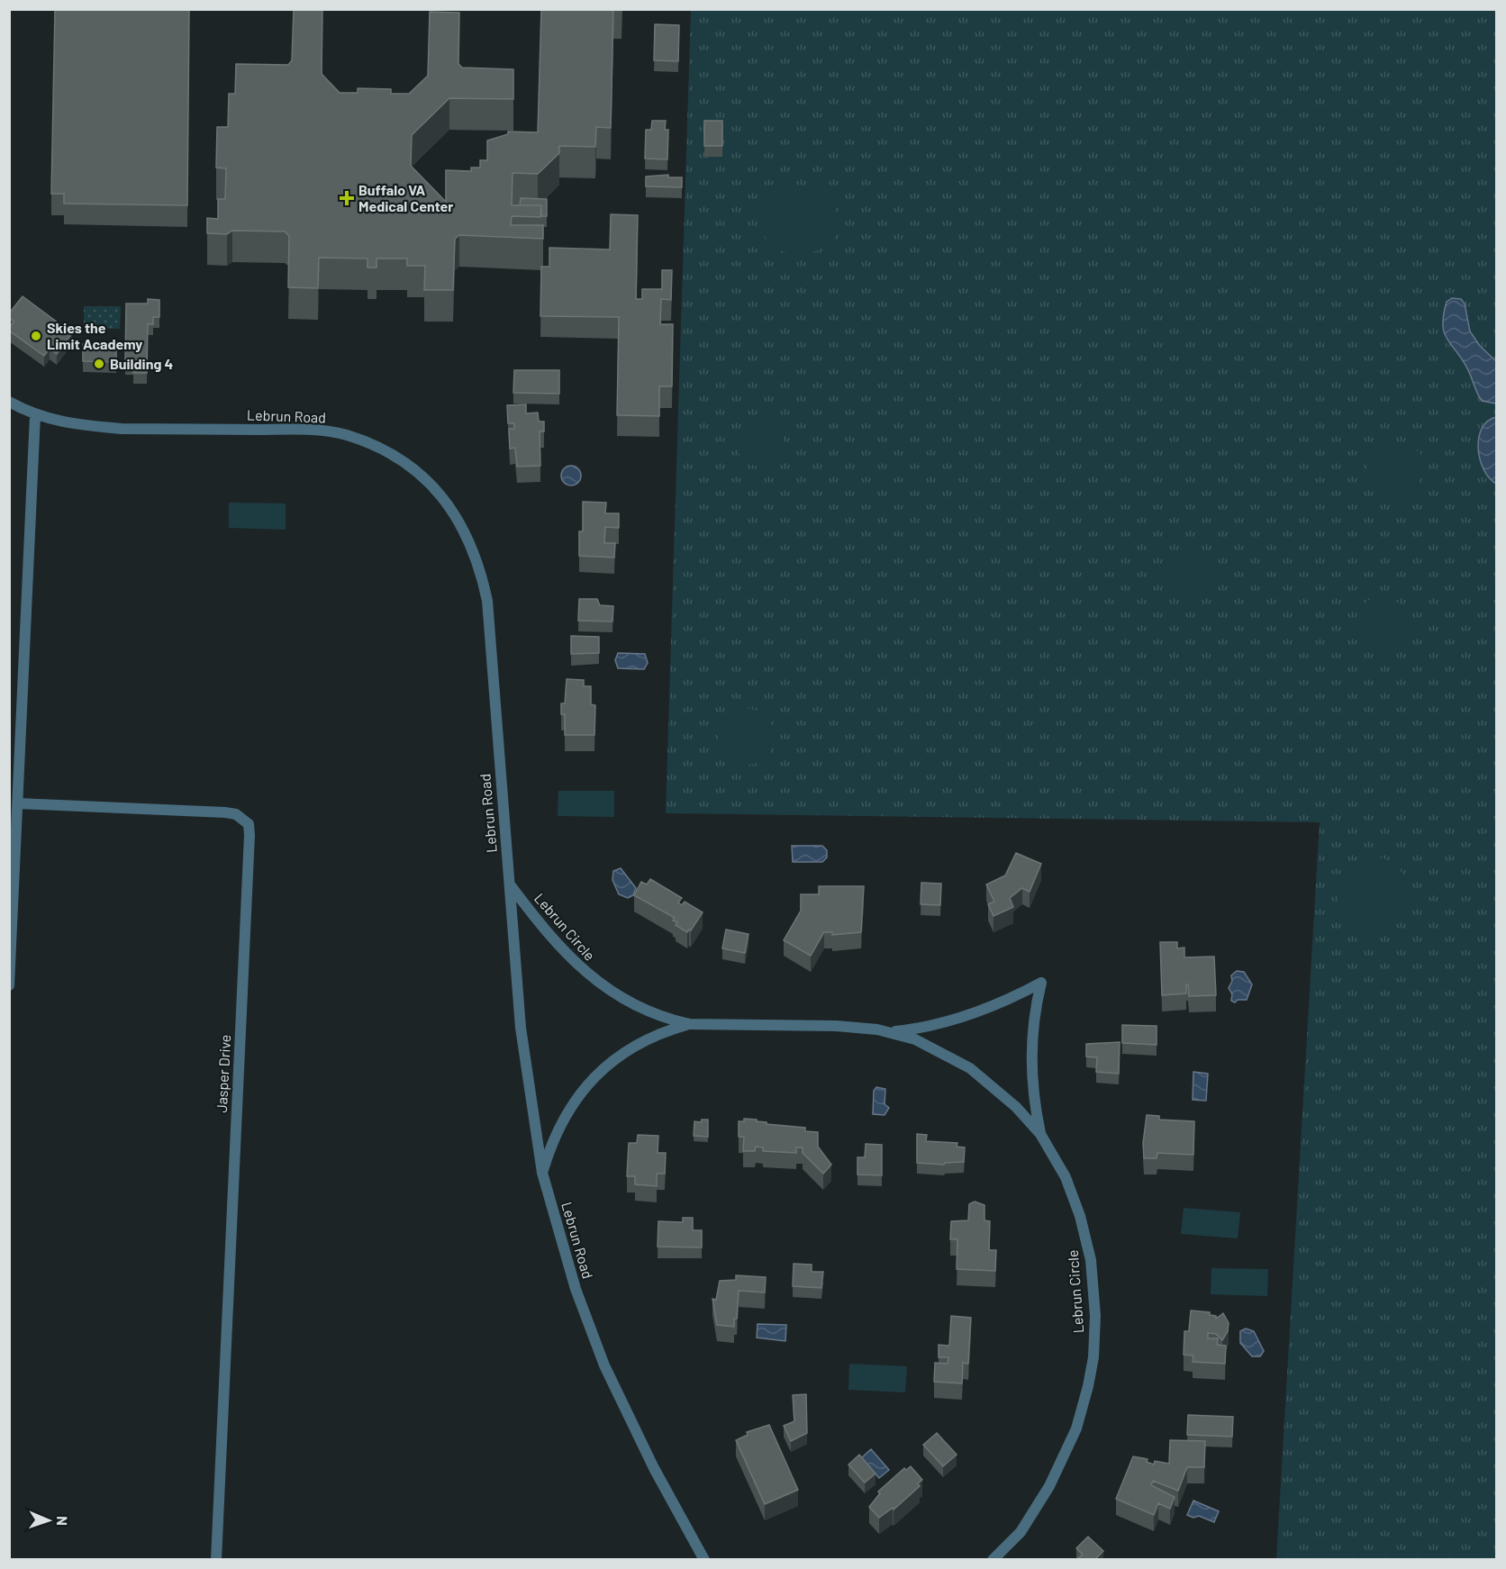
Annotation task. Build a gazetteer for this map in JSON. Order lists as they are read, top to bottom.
{
  "streets": {
    "street": ["Lebrun Road", "Lebrun Circle", "Jasper Drive"]
  },
  "crossings": [
    ["Lebrun Road", "Lebrun Circle"]
  ],
  "places": {
    "health": ["Buffalo VA Medical Center"],
    "other": ["Skies the Limit Academy", "Building 4"]
  },
  "north": "right"
}
